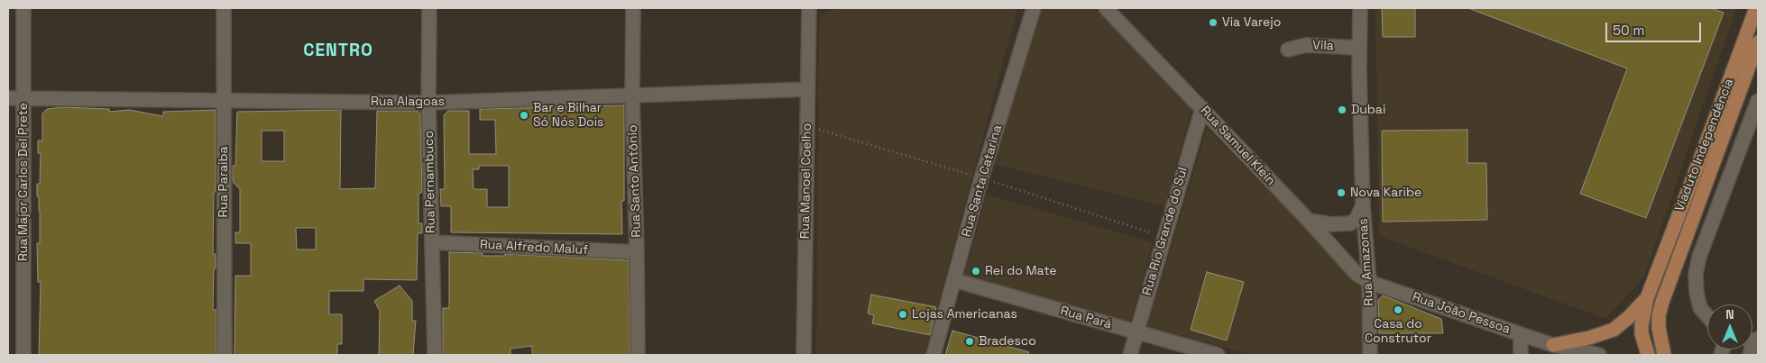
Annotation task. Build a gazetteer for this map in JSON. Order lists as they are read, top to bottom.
{
  "streets": {
    "main road": ["Viaduto Independência"],
    "street": [
      "Vila",
      "Rua Alagoas",
      "Rua Samuel Klein",
      "Rua Santo Antônio",
      "Rua Manoel Coelho",
      "Rua Santa Catarina",
      "Rua Major Carlos Del Prete",
      "Rua Paraiba",
      "Rua Pernambuco",
      "Rua Rio Grande do Sul",
      "Rua Alfredo Maluf",
      "Rua Amazonas",
      "Rua João Pessoa",
      "Rua Pará"
    ]
  },
  "crossings": [
    ["Vila", "Rua Amazonas"],
    ["Rua Alagoas", "Rua Santo Antônio"],
    ["Rua Alagoas", "Rua Manoel Coelho"],
    ["Rua Alagoas", "Rua Major Carlos Del Prete"],
    ["Rua Alagoas", "Rua Paraiba"],
    ["Rua Alagoas", "Rua Pernambuco"],
    ["Rua Samuel Klein", "Rua Rio Grande do Sul"],
    ["Rua Samuel Klein", "Rua Amazonas"],
    ["Rua Samuel Klein", "Rua João Pessoa"],
    ["Rua Santo Antônio", "Rua Alfredo Maluf"],
    ["Rua Santa Catarina", "Rua Pará"],
    ["Rua Pernambuco", "Rua Alfredo Maluf"],
    ["Rua Rio Grande do Sul", "Rua Pará"],
    ["Rua Amazonas", "Rua João Pessoa"]
  ],
  "districts": ["CENTRO"],
  "places": [
    "Via Varejo",
    "Dubai",
    "Bar e Bilhar Só Nós Dois",
    "Nova Karibe",
    "Rei do Mate",
    "Casa do Construtor",
    "Lojas Americanas",
    "Bradesco"
  ],
  "scale_bar": "50 m",
  "north": "top"
}
